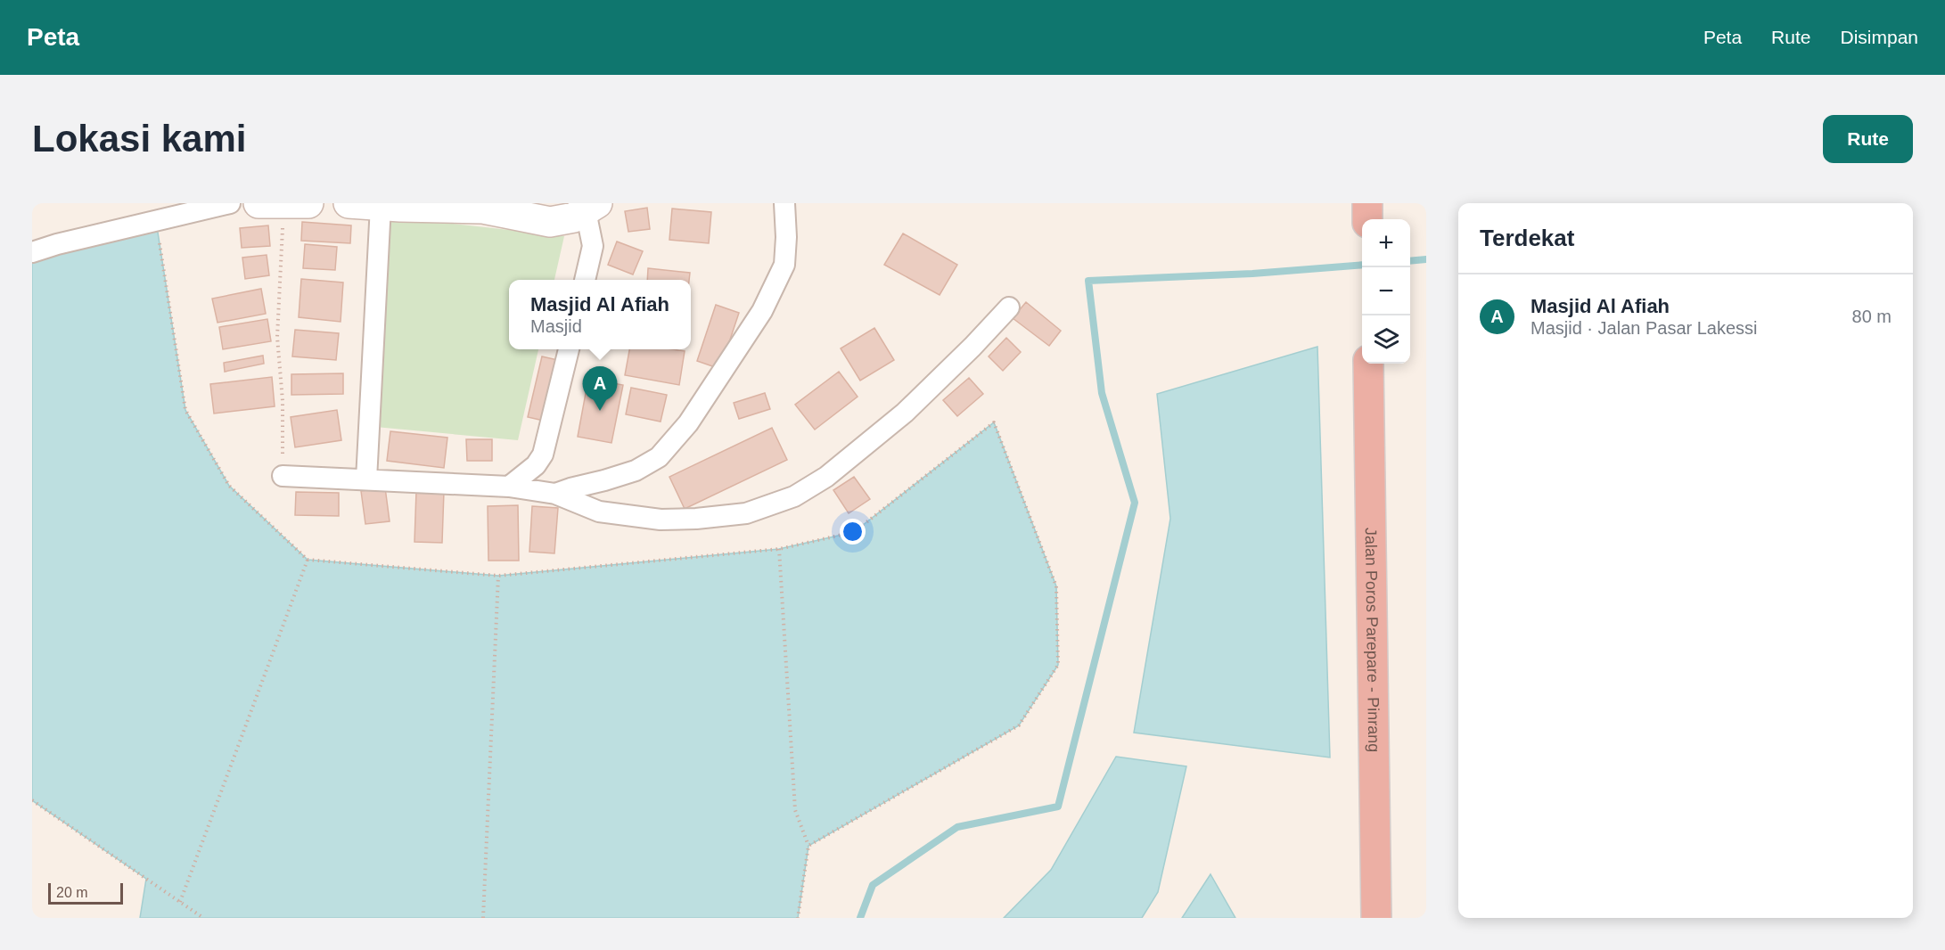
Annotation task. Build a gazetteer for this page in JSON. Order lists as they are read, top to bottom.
{
  "streets": {
    "highway": ["Jalan Poros Parepare - Pinrang"]
  },
  "scale_bar": "20 m",
  "page": {
    "header": "Peta",
    "nav": ["Peta", "Rute", "Disimpan"],
    "buttons": "Rute",
    "title": "Lokasi kami",
    "heading": "Terdekat",
    "map_buttons": ["+", "−"],
    "list": [
      {
        "mark": "A",
        "name": "Masjid Al Afiah",
        "note": "Masjid · Jalan Pasar Lakessi",
        "value": "80 m"
      }
    ],
    "popup": ["Masjid Al Afiah", "Masjid"],
    "pins": "A",
    "scale": "20 m"
  }
}
